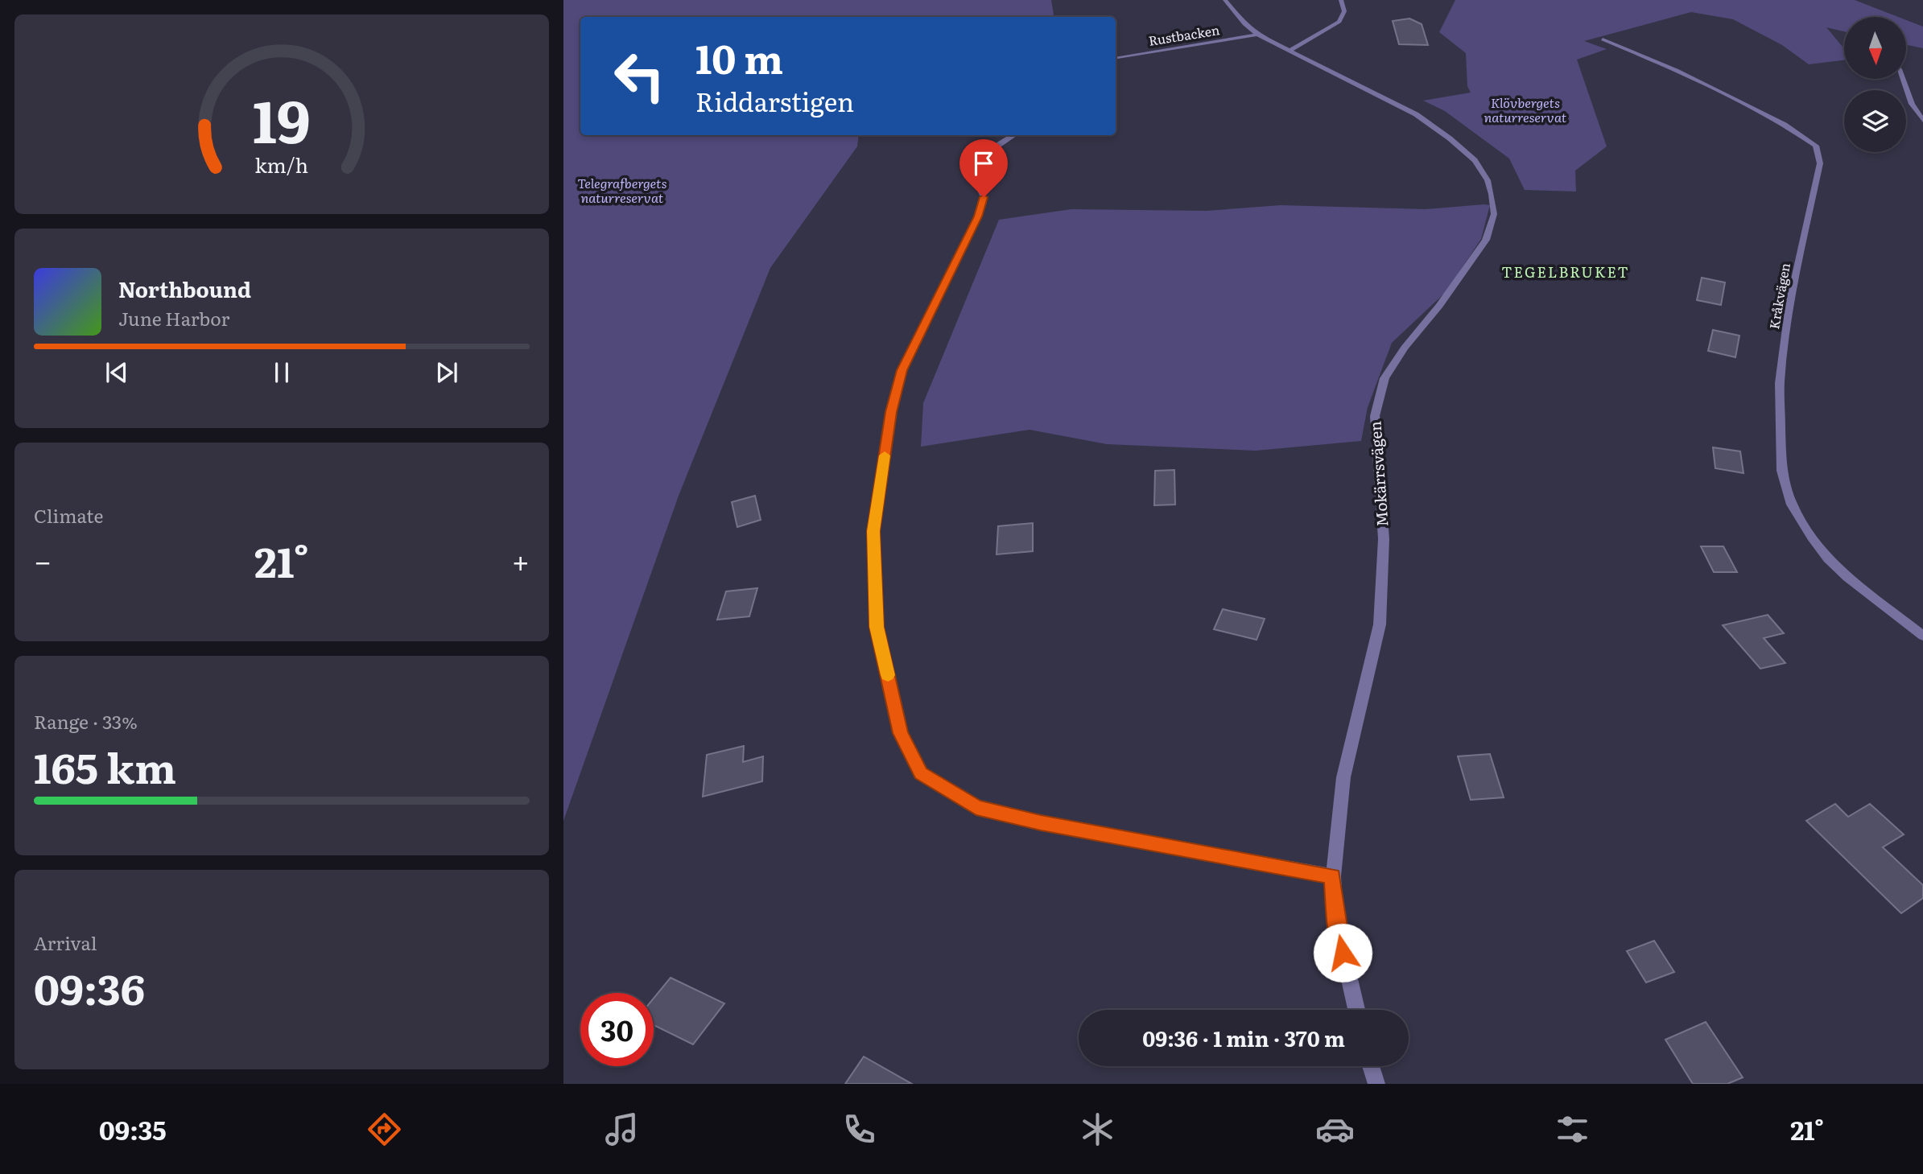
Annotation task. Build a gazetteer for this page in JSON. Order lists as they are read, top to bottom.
{
  "streets": {
    "street": ["Rustbacken", "Kråkvägen", "Mokärrsvägen"]
  },
  "crossings": [
    ["Rustbacken", "Mokärrsvägen"]
  ],
  "districts": ["TEGELBRUKET"],
  "parks": ["Klövbergets naturreservat", "Telegrafbergets naturreservat"],
  "north": "bottom",
  "page": {
    "turn": ["10 m", "Riddarstigen"],
    "song": ["Northbound", "June Harbor"],
    "tile": [
      "Climate",
      ["Range · 33%", "165 km"],
      ["Arrival", "09:36"]
    ],
    "heat": ["−", "21°", "+"],
    "limit": "30",
    "trip": "09:36 · 1 min · 370 m",
    "tabs": ["09:35", "21°"],
    "gauge": ["19", "km/h"]
  }
}
